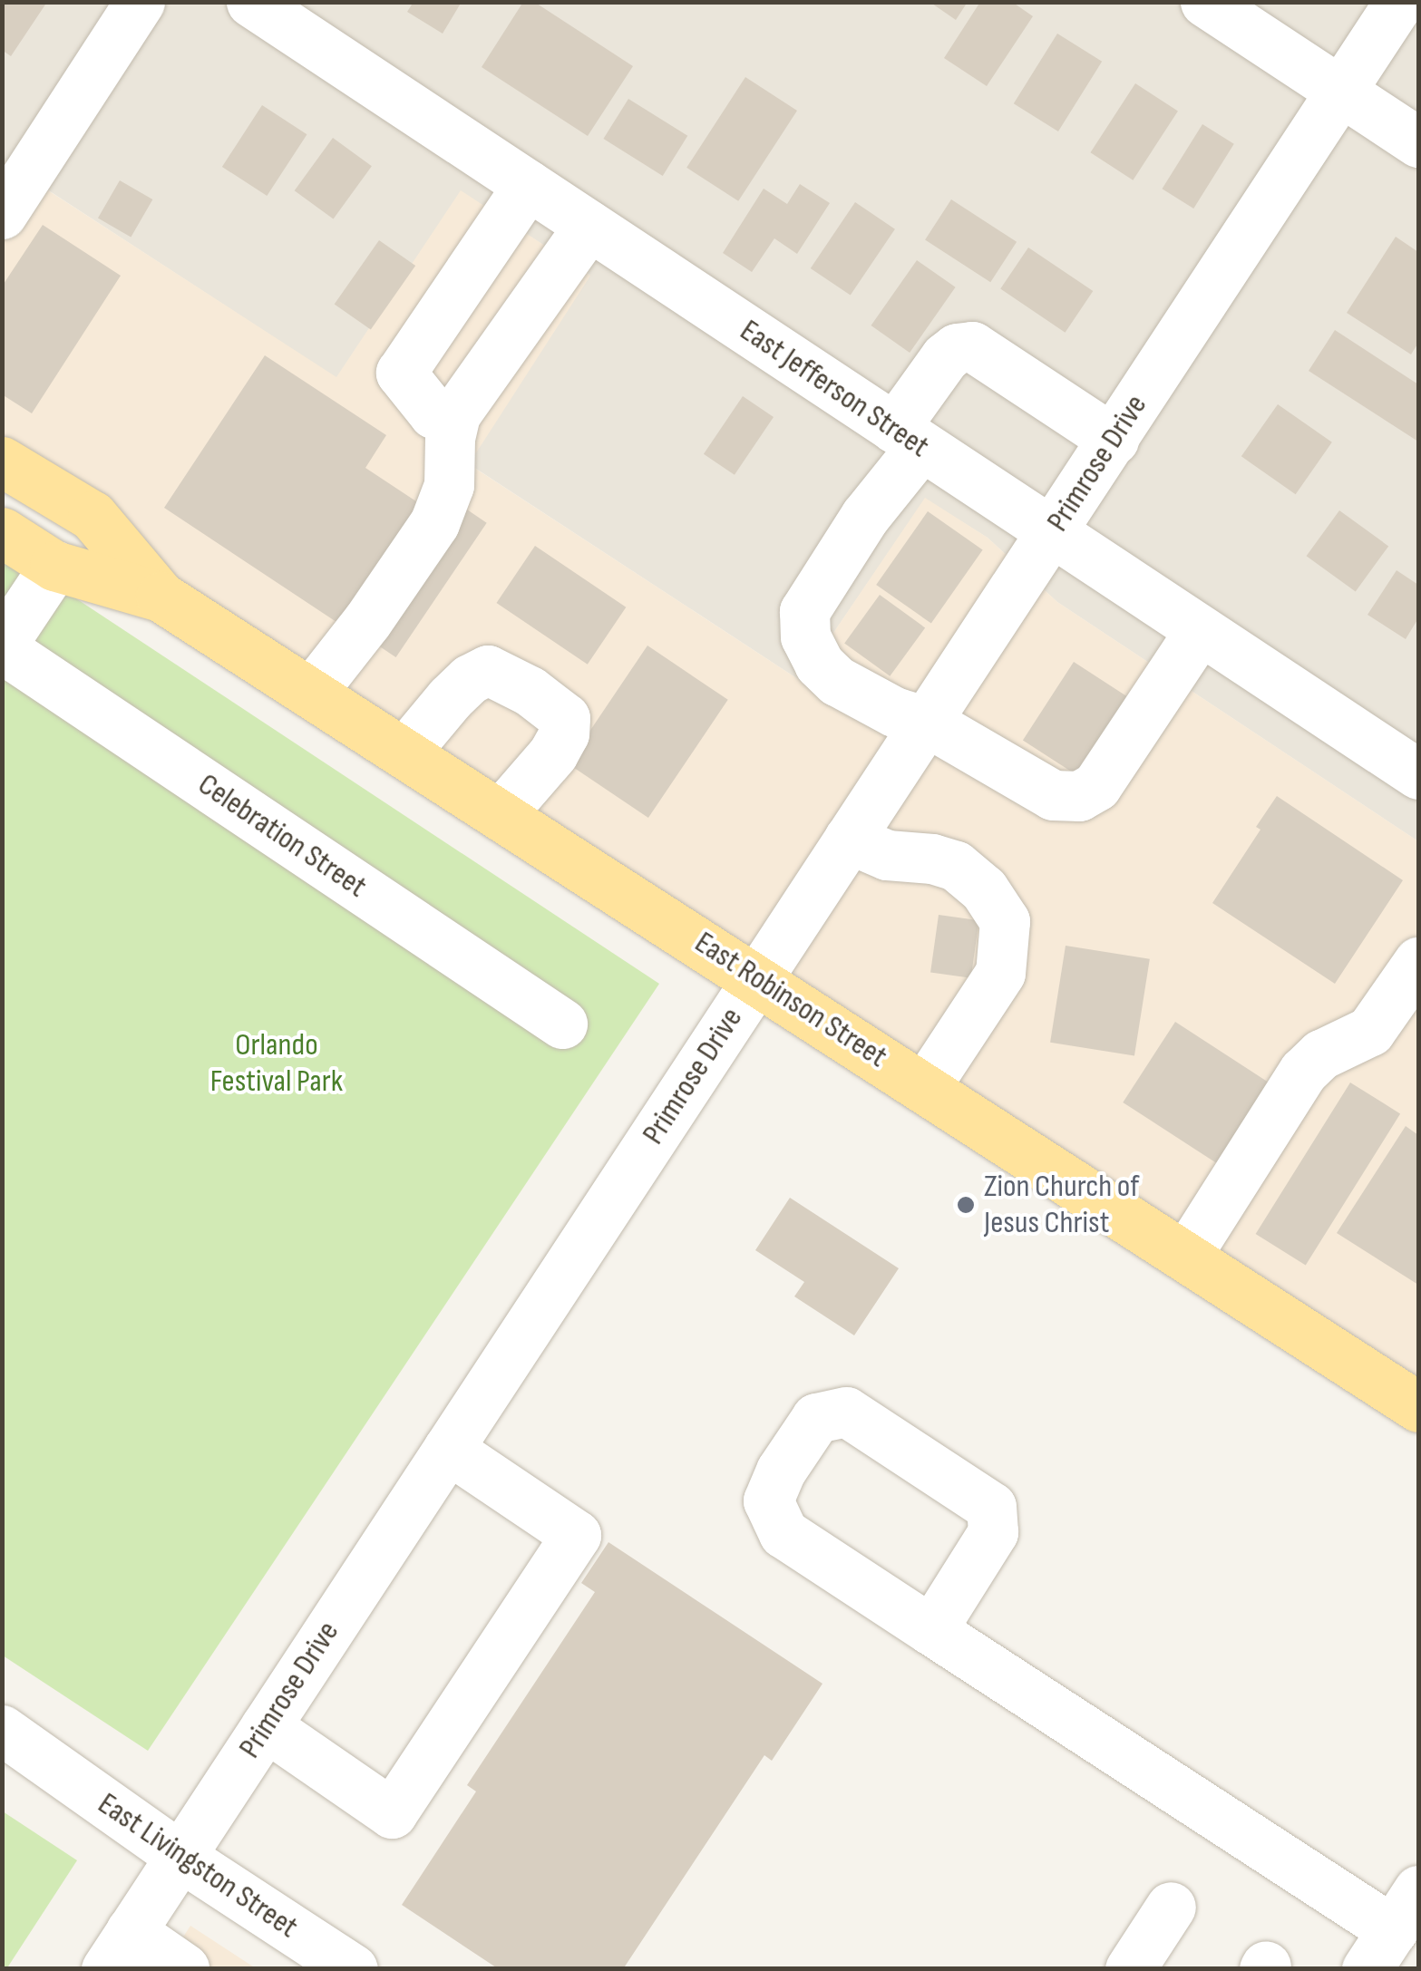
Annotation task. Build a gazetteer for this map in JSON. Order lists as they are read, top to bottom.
{
  "streets": {
    "main road": ["East Robinson Street"],
    "street": [
      "East Jefferson Street",
      "Primrose Drive",
      "Celebration Street",
      "East Livingston Street"
    ]
  },
  "crossings": [
    ["East Jefferson Street", "Primrose Drive"],
    ["Primrose Drive", "East Robinson Street"],
    ["Primrose Drive", "East Livingston Street"]
  ],
  "parks": ["Orlando Festival Park"],
  "places": ["Zion Church of Jesus Christ"]
}
